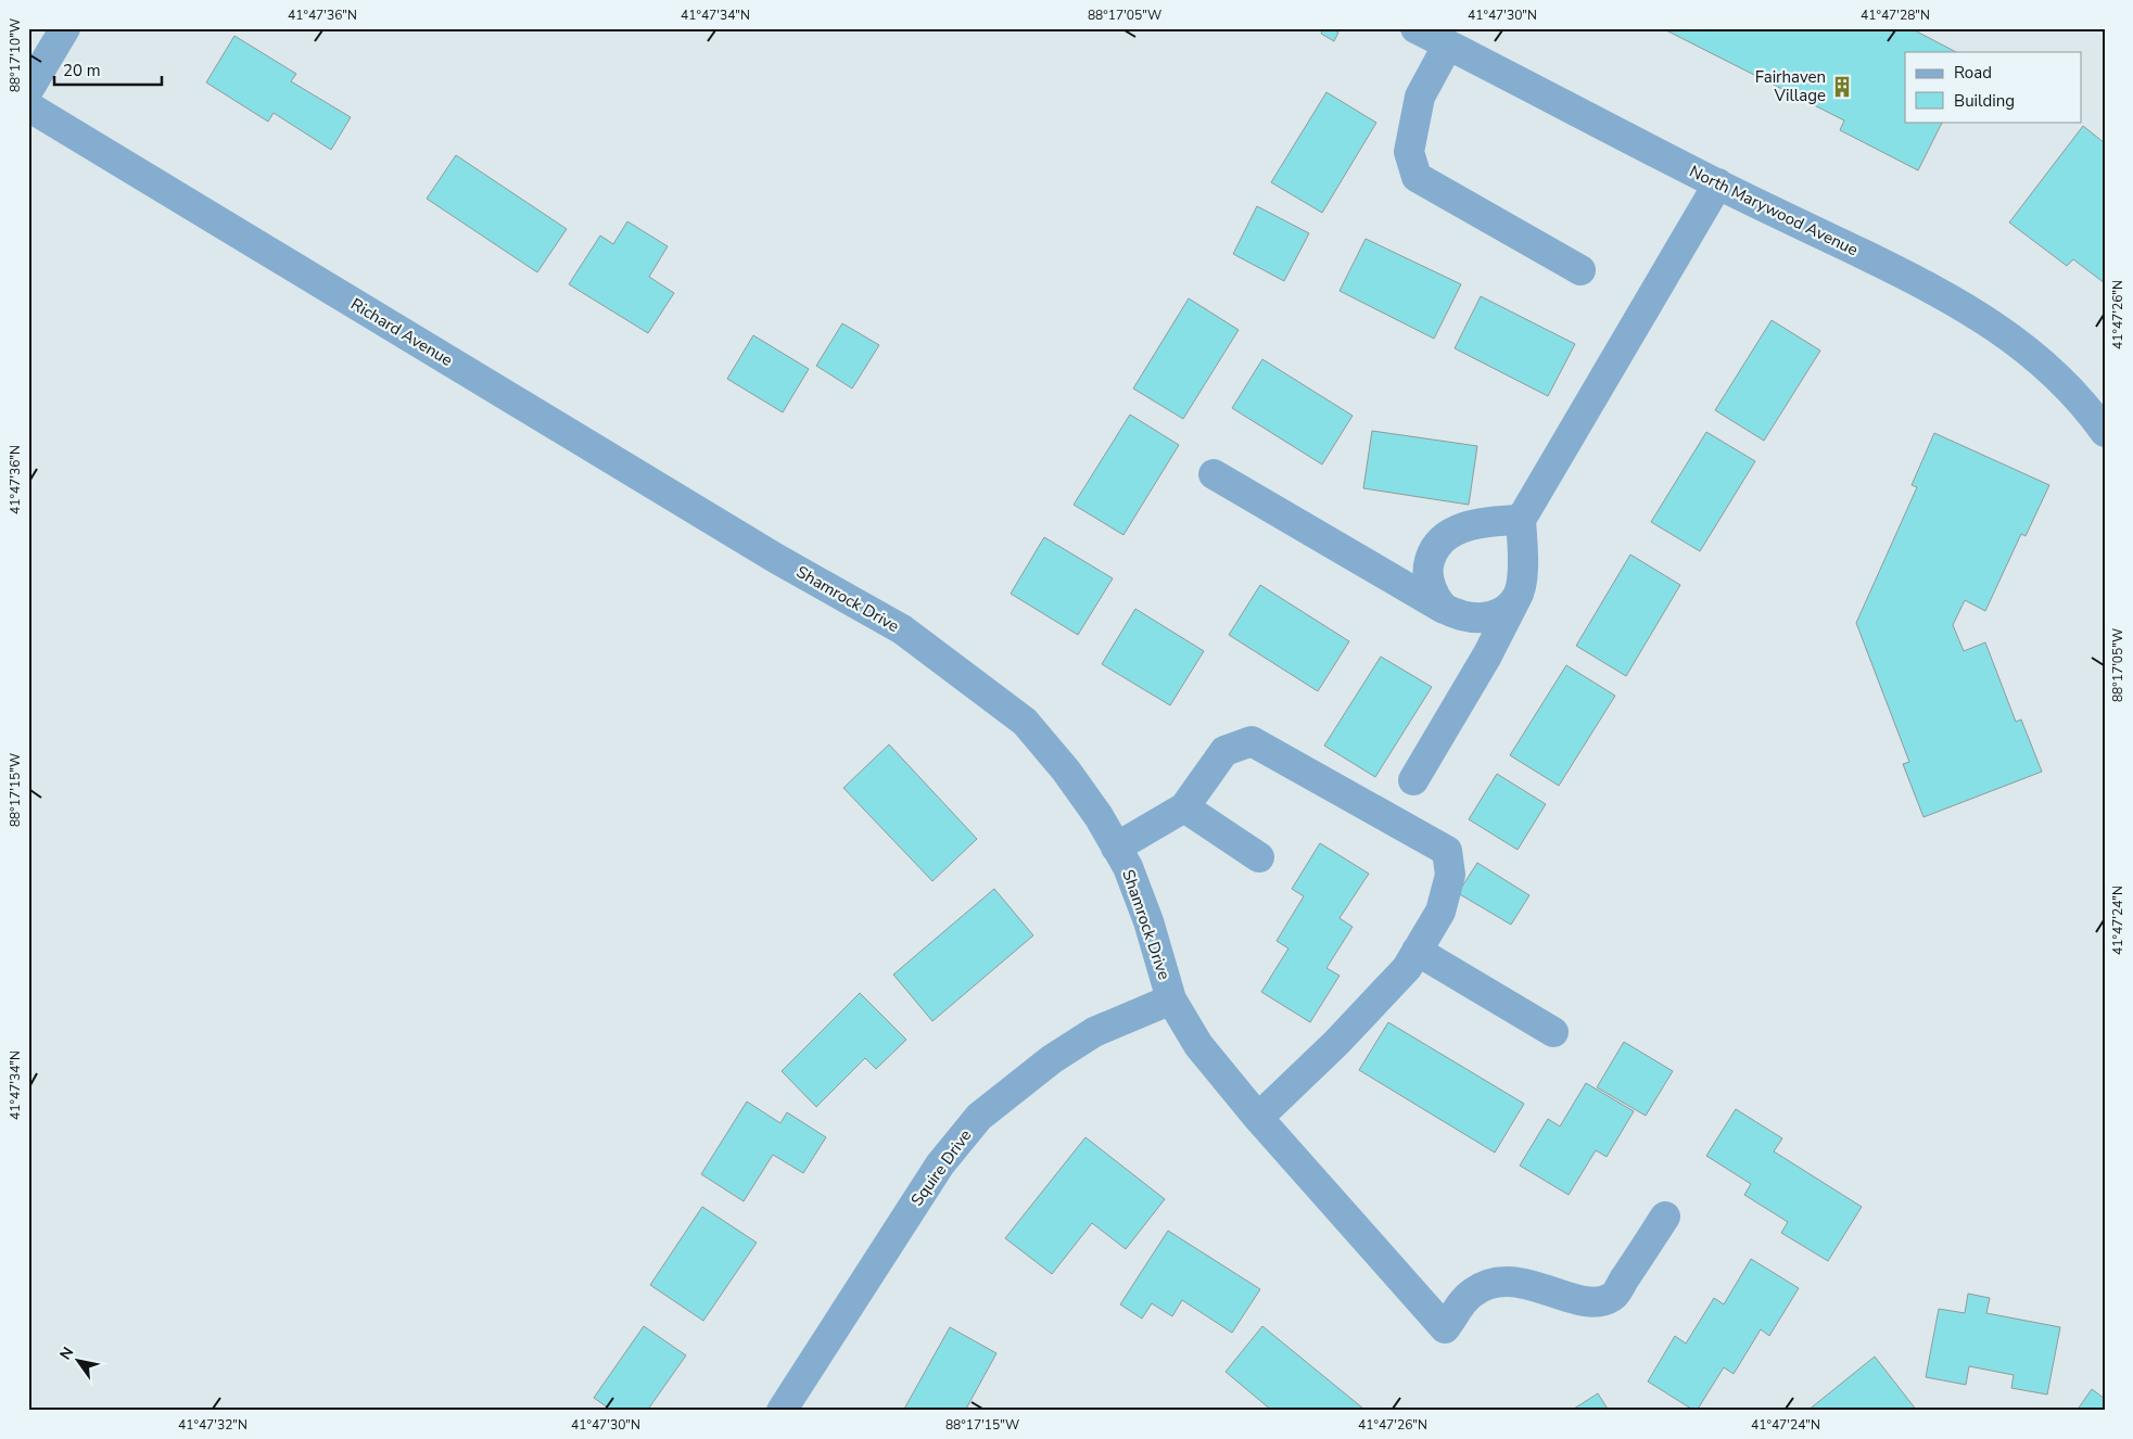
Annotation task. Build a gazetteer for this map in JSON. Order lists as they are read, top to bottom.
{
  "streets": {
    "street": [
      "North Marywood Avenue",
      "Richard Avenue",
      "Shamrock Drive",
      "Squire Drive"
    ]
  },
  "crossings": [
    ["Richard Avenue", "Shamrock Drive"],
    ["Shamrock Drive", "Squire Drive"]
  ],
  "places": {
    "building": ["Fairhaven Village"]
  },
  "legend": ["Road", "Building"],
  "scale_bar": "20 m",
  "north": "top left",
  "coordinates": [
    "41°47'36\"N",
    "41°47'34\"N",
    "88°17'05\"W",
    "41°47'30\"N",
    "41°47'28\"N",
    "88°17'10\"W",
    "41°47'26\"N",
    "88°17'15\"W",
    "41°47'24\"N",
    "41°47'32\"N"
  ]
}
